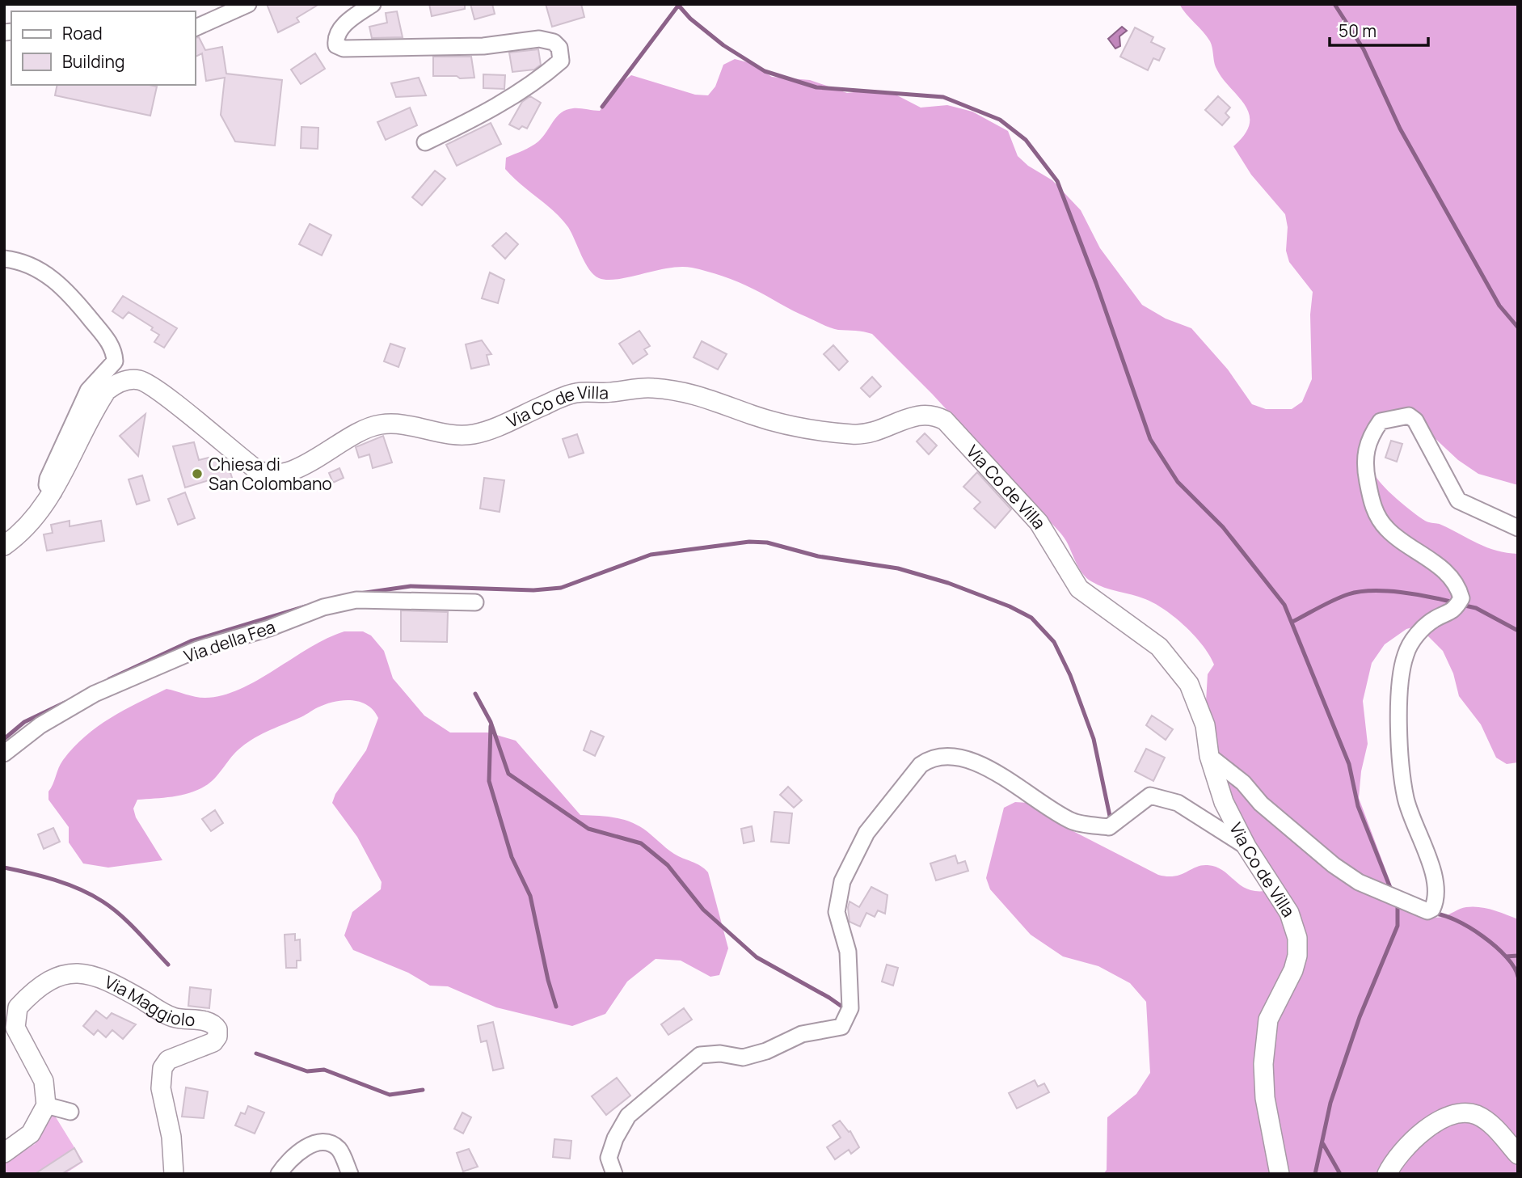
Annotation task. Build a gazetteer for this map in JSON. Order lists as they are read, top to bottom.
{
  "streets": {
    "street": ["Via Co de Villa", "Via della Fea", "Via Maggiolo"]
  },
  "places": ["Chiesa di San Colombano"],
  "legend": ["Road", "Building"],
  "scale_bar": "50 m"
}
